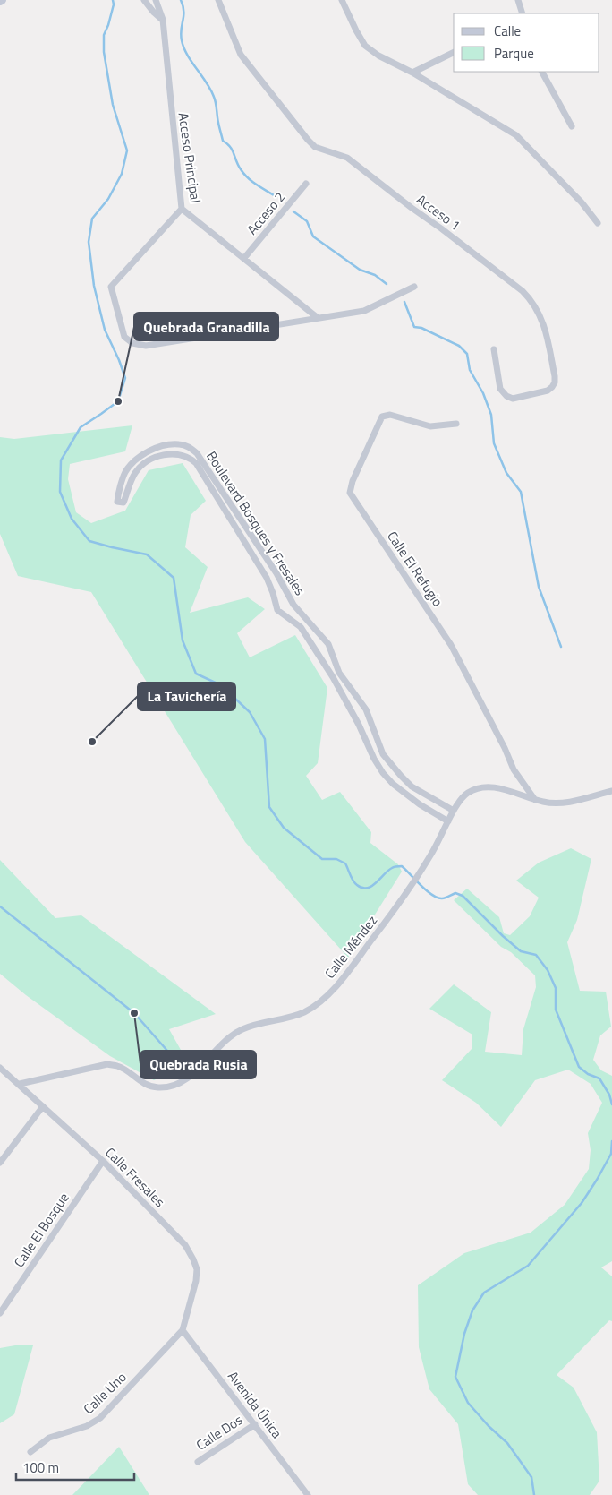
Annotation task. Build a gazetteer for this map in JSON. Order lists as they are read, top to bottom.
{
  "streets": {
    "street": [
      "Acceso Principal",
      "Acceso 1",
      "Acceso 2",
      "Boulevard Bosques y Fresales",
      "Calle El Refugio",
      "Calle Méndez",
      "Calle Fresales",
      "Calle El Bosque",
      "Calle Uno",
      "Avenida Única",
      "Calle Dos"
    ]
  },
  "crossings": [
    ["Acceso Principal", "Acceso 2"],
    ["Boulevard Bosques y Fresales", "Calle Méndez"],
    ["Calle El Refugio", "Calle Méndez"],
    ["Calle Méndez", "Calle Fresales"],
    ["Calle Fresales", "Calle El Bosque"],
    ["Calle Fresales", "Calle Uno"],
    ["Calle Fresales", "Avenida Única"],
    ["Calle Uno", "Avenida Única"],
    ["Avenida Única", "Calle Dos"]
  ],
  "places": ["Quebrada Granadilla", "La Tavichería", "Quebrada Rusia"],
  "legend": ["Calle", "Parque"],
  "scale_bar": "100 m"
}
